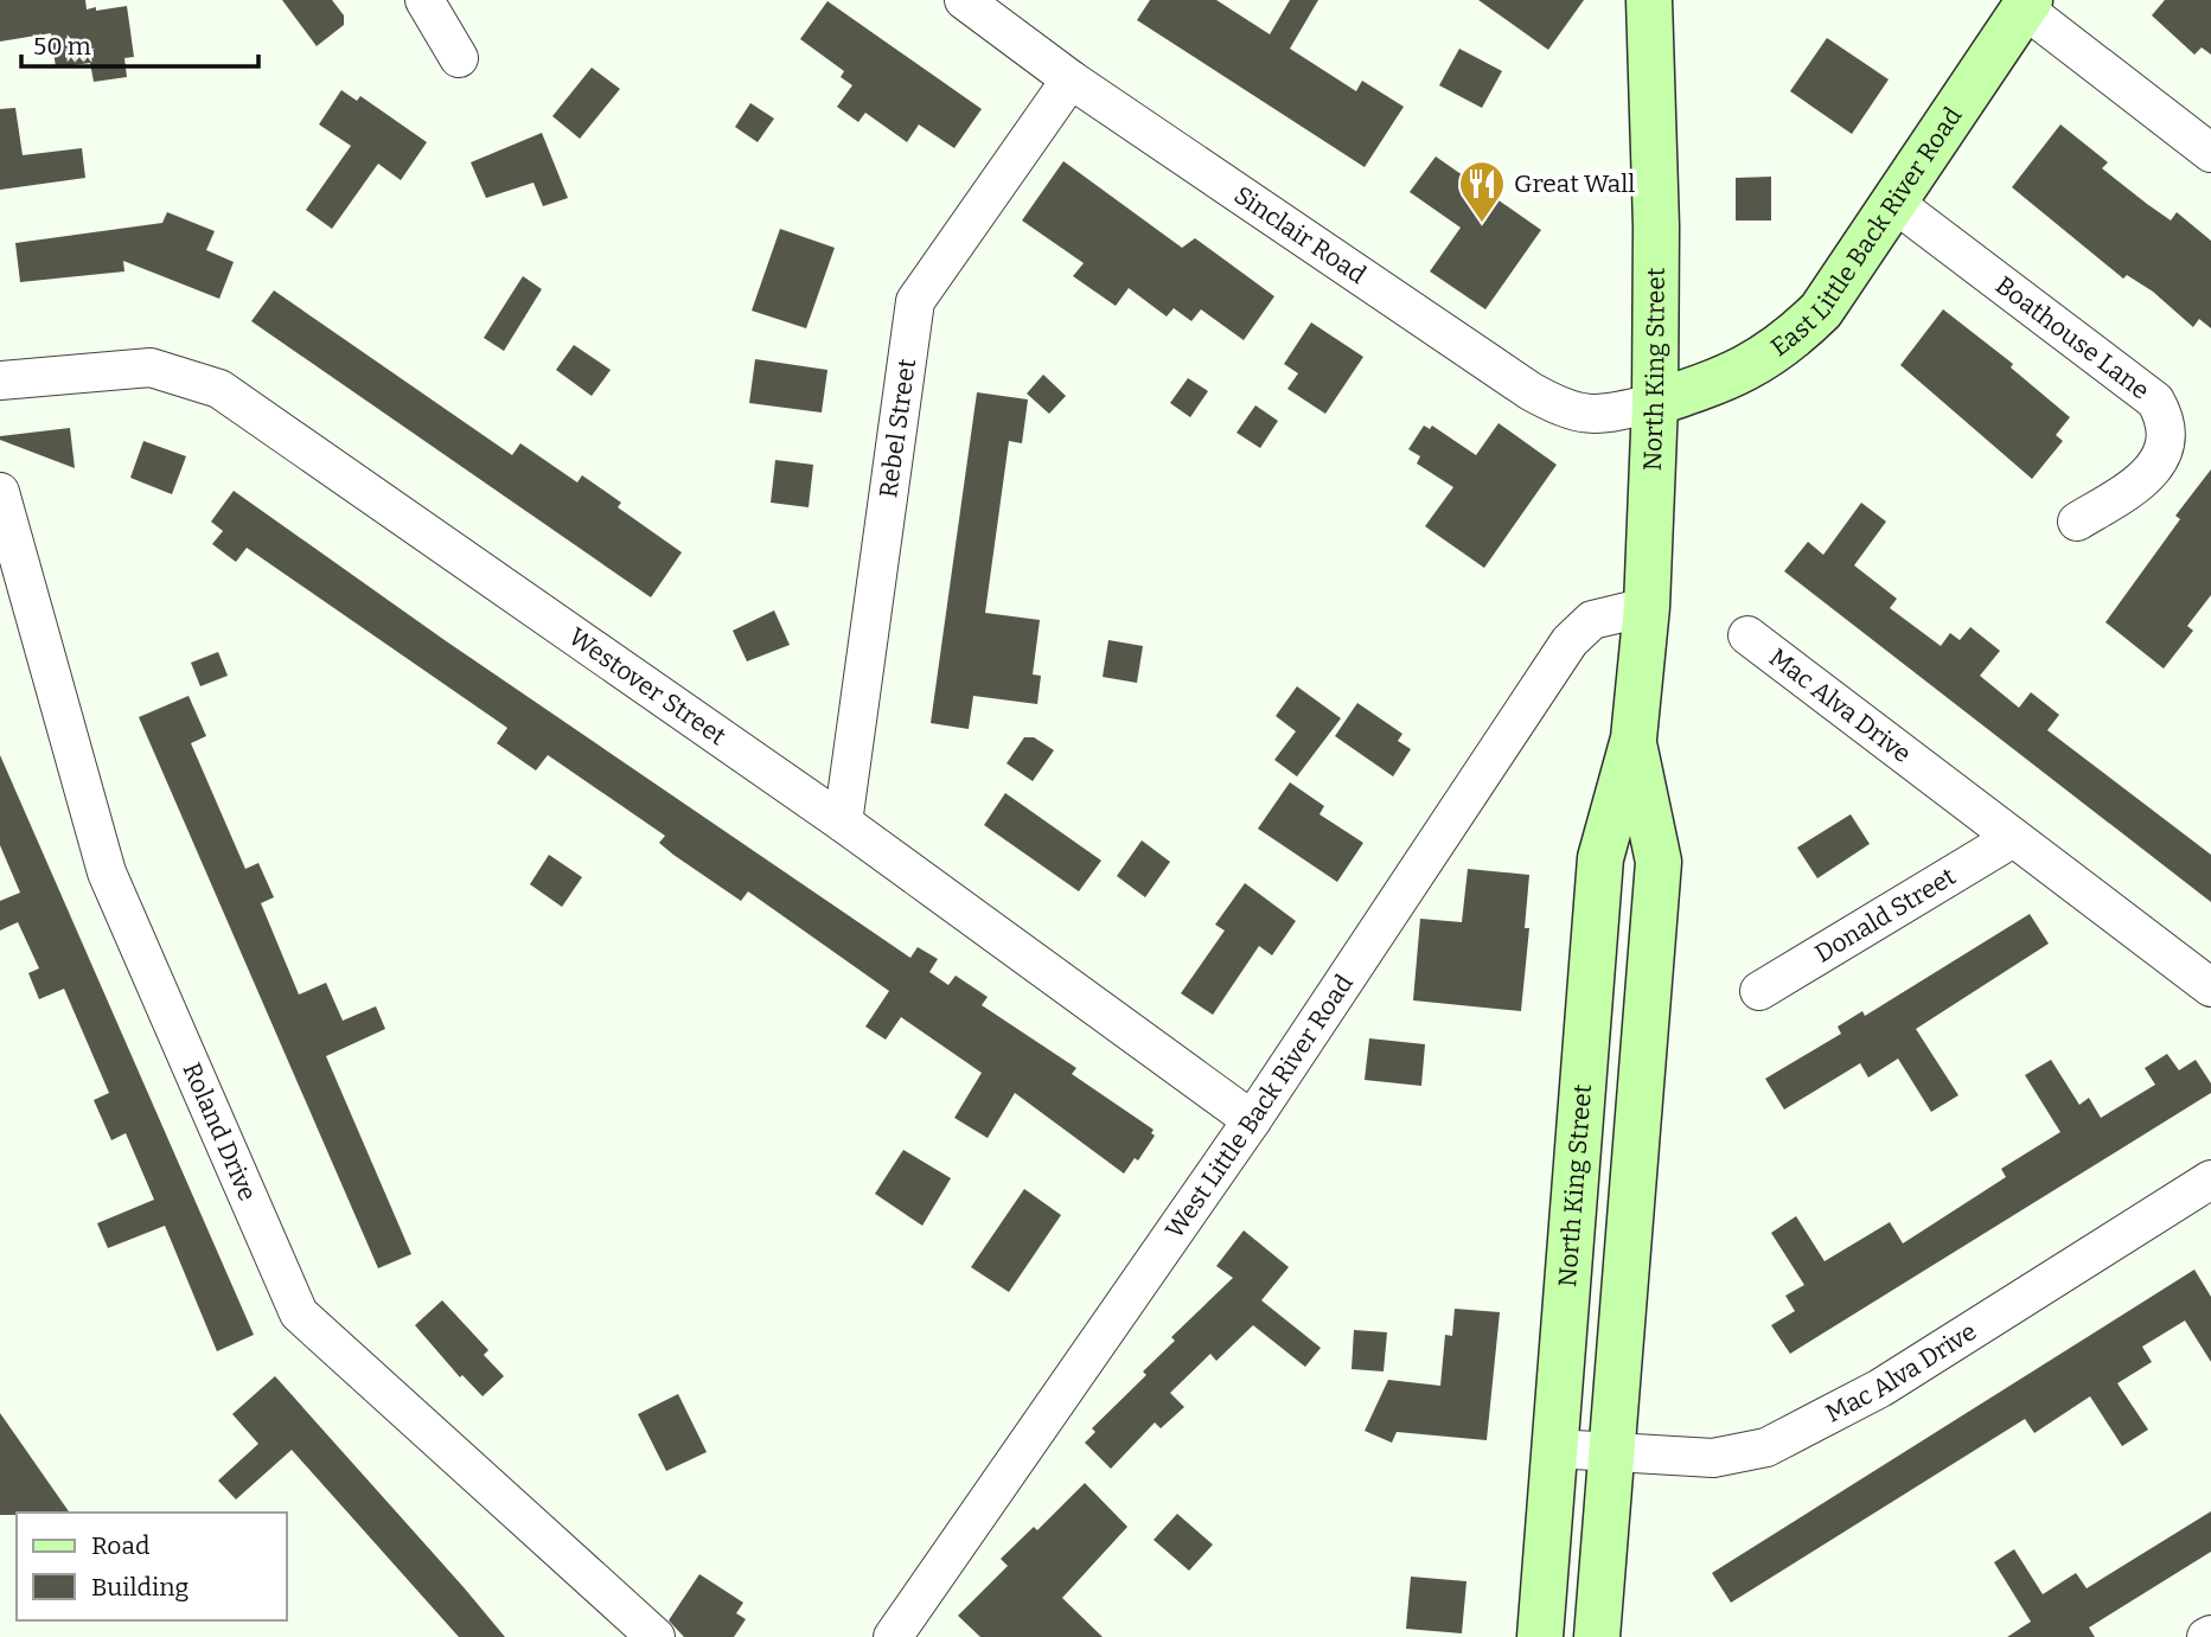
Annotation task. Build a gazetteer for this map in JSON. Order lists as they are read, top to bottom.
{
  "streets": {
    "main road": ["East Little Back River Road", "North King Street"],
    "street": [
      "Sinclair Road",
      "Boathouse Lane",
      "Rebel Street",
      "Westover Street",
      "Mac Alva Drive",
      "Donald Street",
      "West Little Back River Road",
      "Roland Drive"
    ]
  },
  "crossings": [
    ["East Little Back River Road", "Sinclair Road"],
    ["East Little Back River Road", "Boathouse Lane"],
    ["East Little Back River Road", "North King Street"],
    ["Sinclair Road", "North King Street"],
    ["Sinclair Road", "Rebel Street"],
    ["North King Street", "Mac Alva Drive"],
    ["North King Street", "West Little Back River Road"],
    ["Rebel Street", "Westover Street"],
    ["Westover Street", "West Little Back River Road"],
    ["Mac Alva Drive", "Donald Street"]
  ],
  "places": {
    "restaurant": ["Great Wall"]
  },
  "legend": ["Road", "Building"],
  "scale_bar": "50 m"
}
